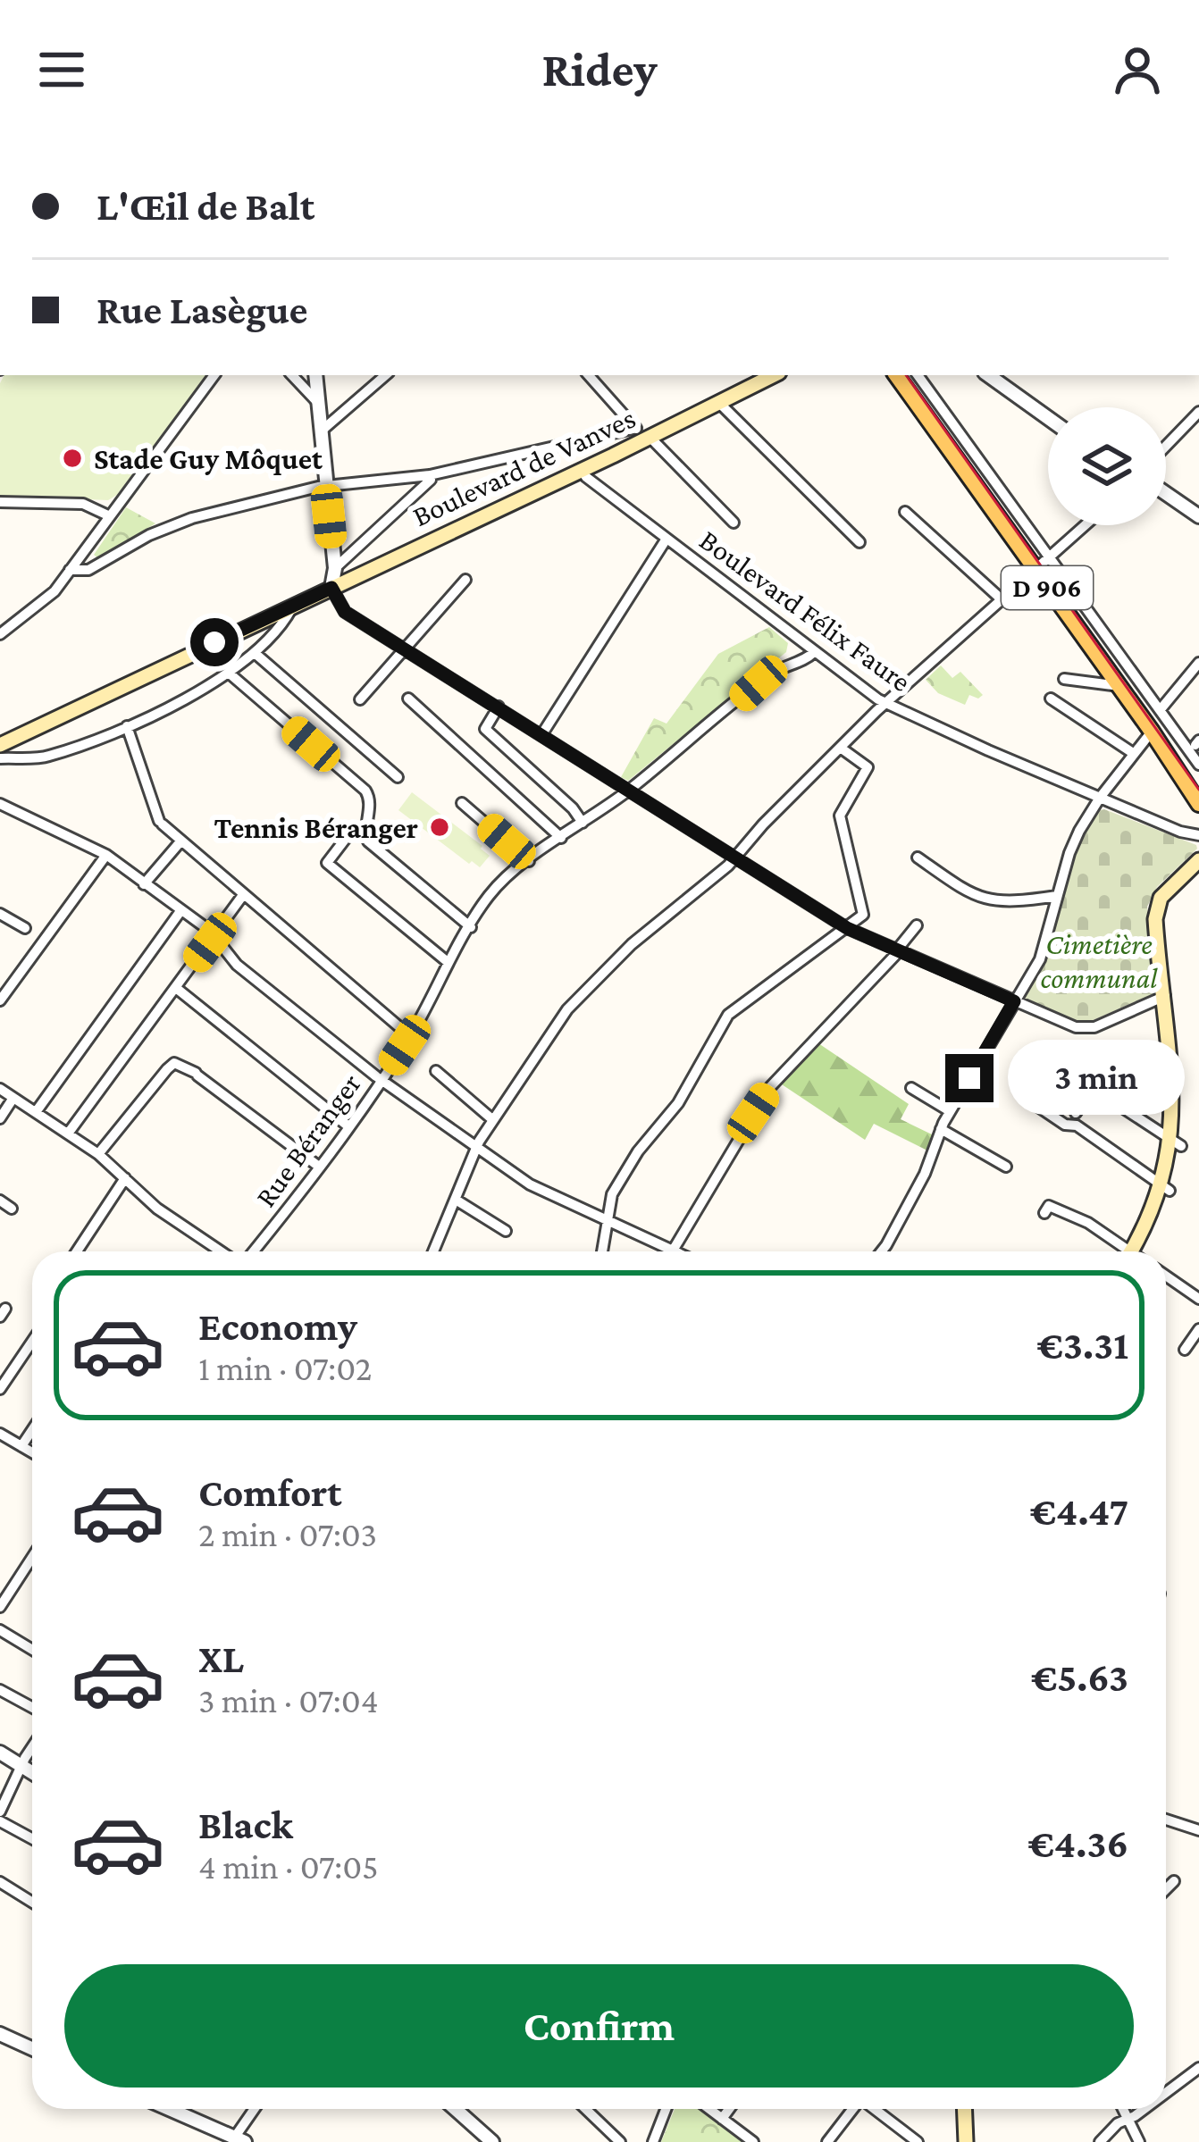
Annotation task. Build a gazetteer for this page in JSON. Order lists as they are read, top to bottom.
{
  "streets": {
    "main road": ["Boulevard de Vanves", "D 906"],
    "street": ["Boulevard Félix Faure", "Rue Béranger"]
  },
  "crossings": [
    ["Boulevard de Vanves", "Boulevard Félix Faure"],
    ["Boulevard Félix Faure", "Rue Béranger"]
  ],
  "parks": ["Cimetière communal"],
  "places": ["Stade Guy Môquet", "Tennis Béranger"],
  "page": {
    "header": "Ridey",
    "banner": ["L'Œil de Balt", "Rue Lasègue"],
    "bubble": "3 min",
    "list": [
      {
        "name": "Economy",
        "note": "1 min · 07:02",
        "value": "€3.31"
      },
      {
        "name": "Comfort",
        "note": "2 min · 07:03",
        "value": "€4.47"
      },
      {
        "name": "XL",
        "note": "3 min · 07:04",
        "value": "€5.63"
      },
      {
        "name": "Black",
        "note": "4 min · 07:05",
        "value": "€4.36"
      }
    ],
    "buttons": "Confirm"
  }
}
